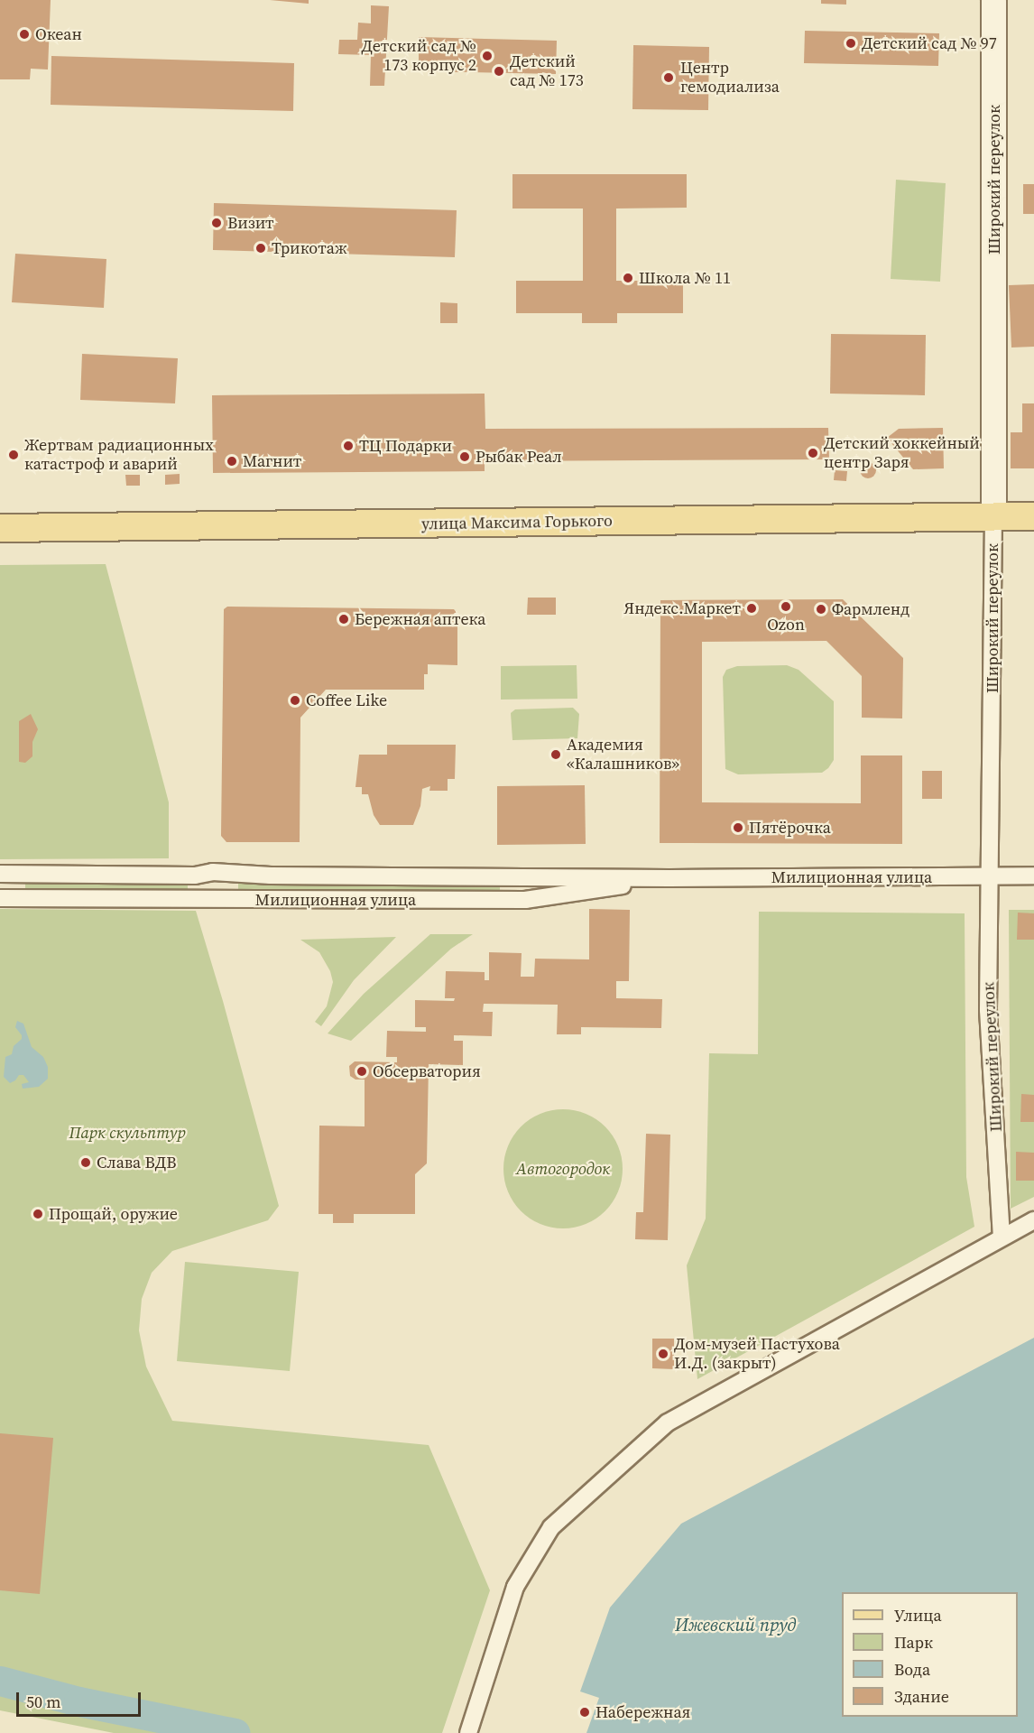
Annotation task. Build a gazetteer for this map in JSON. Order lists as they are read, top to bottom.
{
  "streets": {
    "main road": ["улица Максима Горького"],
    "street": ["Широкий переулок", "Милиционная улица"]
  },
  "crossings": [
    ["Широкий переулок", "улица Максима Горького"],
    ["Широкий переулок", "Милиционная улица"]
  ],
  "water": ["Ижевский пруд"],
  "parks": ["Парк скульптур", "Автогородок"],
  "places": [
    "Океан",
    "Детский сад № 97",
    "Детский сад № 173 корпус 2",
    "Детский сад № 173",
    "Центр гемодиализа",
    "Визит",
    "Трикотаж",
    "Школа № 11",
    "ТЦ Подарки",
    "Детский хоккейный центр Заря",
    "Жертвам радиационных катастроф и аварий",
    "Рыбак Реал",
    "Магнит",
    "Ozon",
    "Яндекс.Маркет",
    "Фармленд",
    "Бережная аптека",
    "Coffee Like",
    "Академия «Калашников»",
    "Пятёрочка",
    "Обсерватория",
    "Слава ВДВ",
    "Прощай, оружие",
    "Дом-музей Пастухова И.Д. (закрыт)",
    "Набережная"
  ],
  "legend": [
    "Улица",
    "Парк",
    "Вода",
    "Здание"
  ],
  "scale_bar": "50 m"
}
